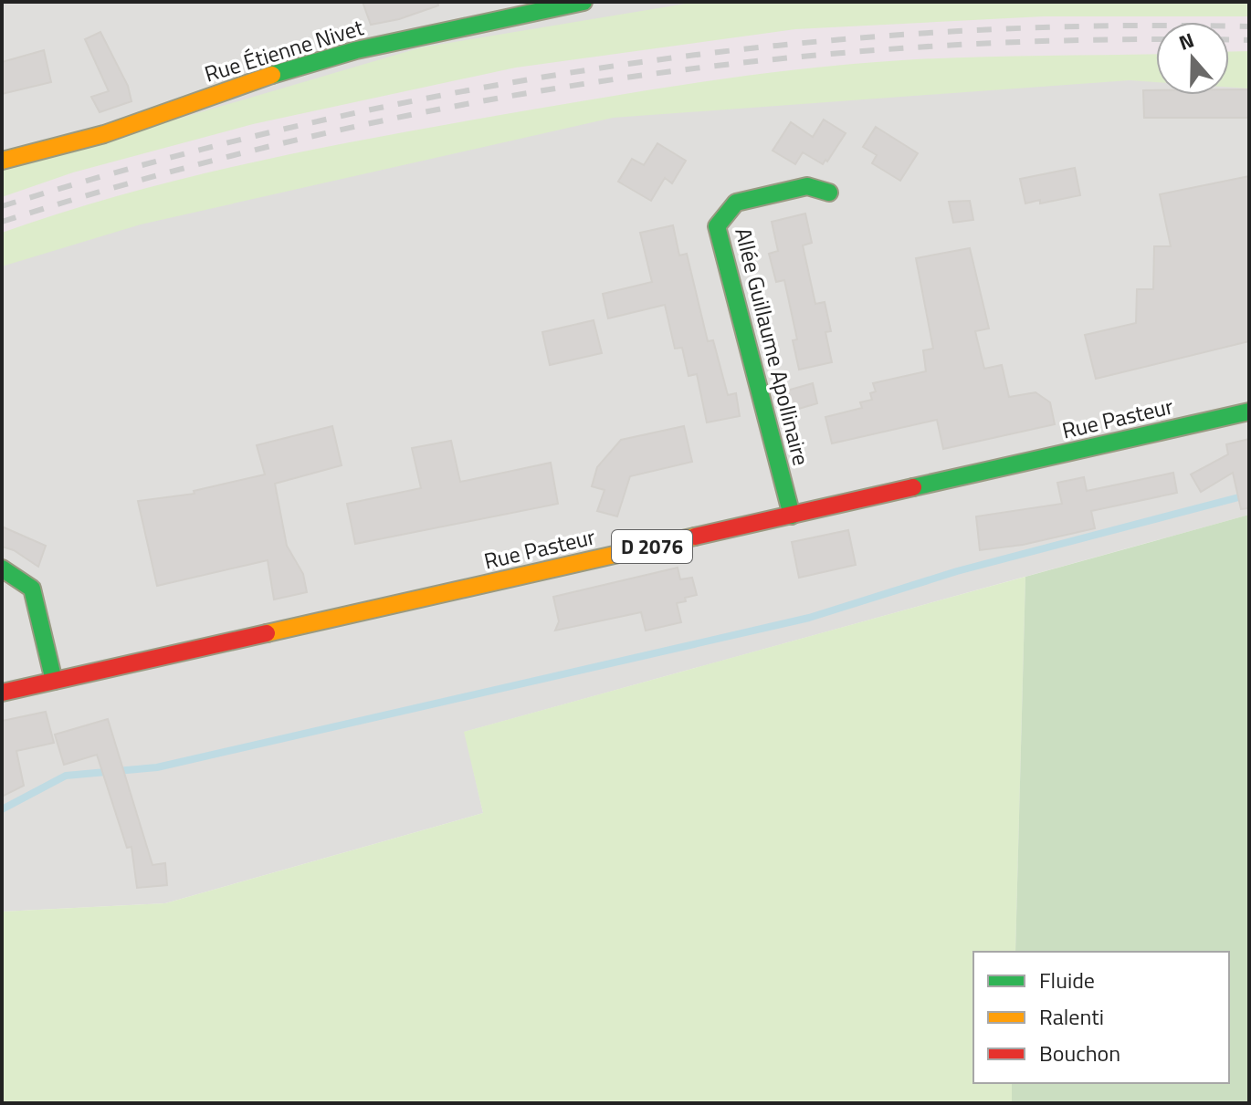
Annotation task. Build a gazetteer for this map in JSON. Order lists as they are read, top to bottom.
{
  "streets": {
    "main road": [
      "Rue Étienne Nivet",
      "Allée Guillaume Apollinaire",
      "Rue Pasteur",
      "D 2076"
    ]
  },
  "crossings": [
    ["Allée Guillaume Apollinaire", "Rue Pasteur"],
    ["Rue Pasteur", "D 2076"]
  ],
  "legend": ["Fluide", "Ralenti", "Bouchon"],
  "north": "top"
}
